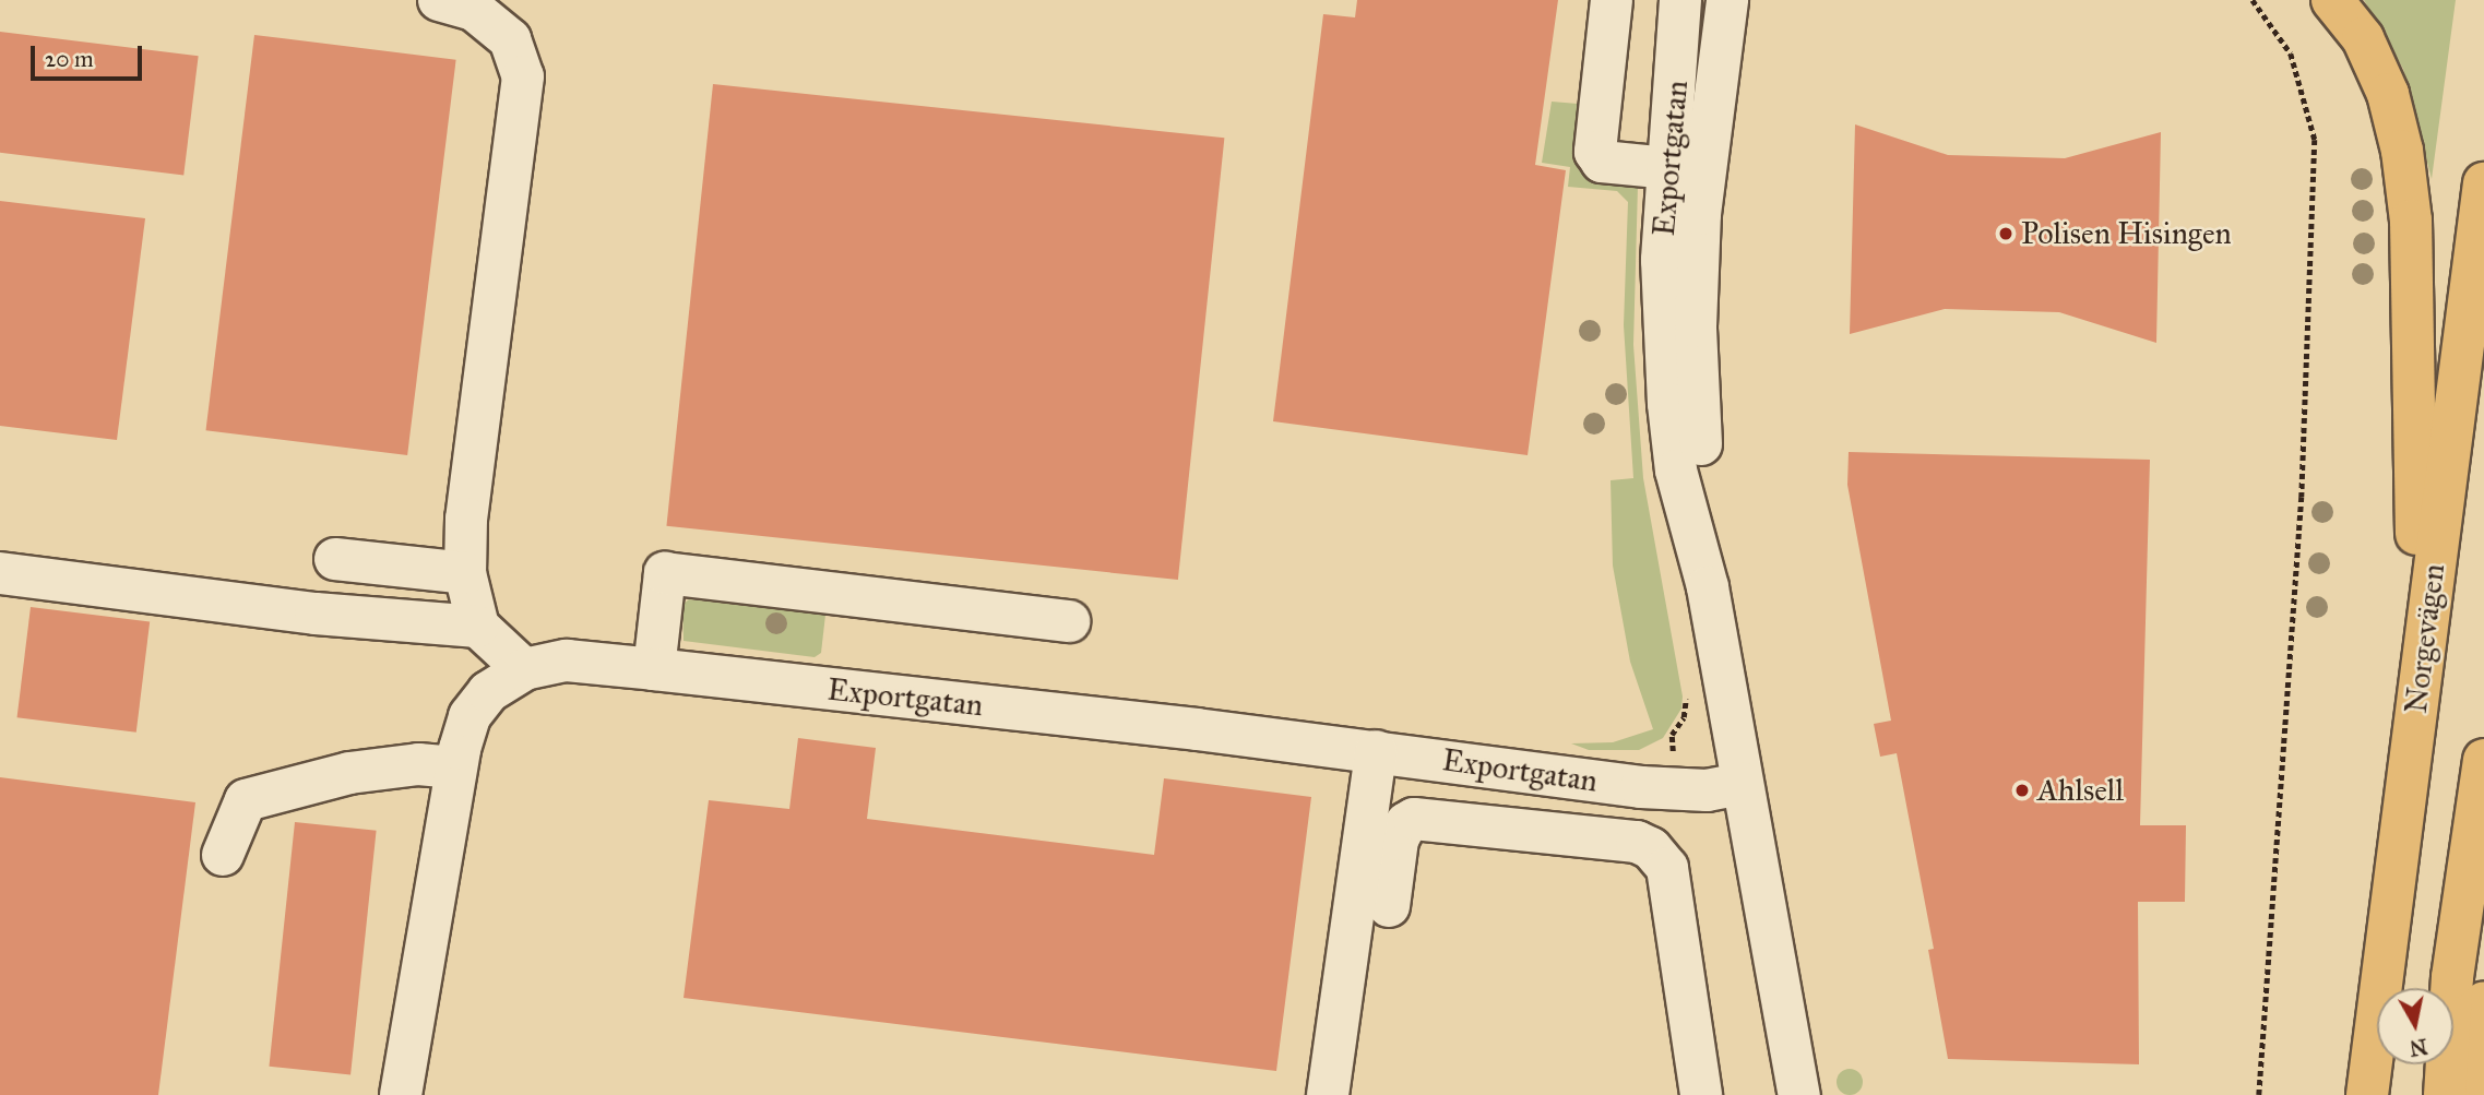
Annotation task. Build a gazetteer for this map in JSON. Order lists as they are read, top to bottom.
{
  "streets": {
    "highway": ["Norgevägen"],
    "street": ["Exportgatan"]
  },
  "places": ["Polisen Hisingen", "Ahlsell"],
  "scale_bar": "20 m",
  "north": "bottom"
}
